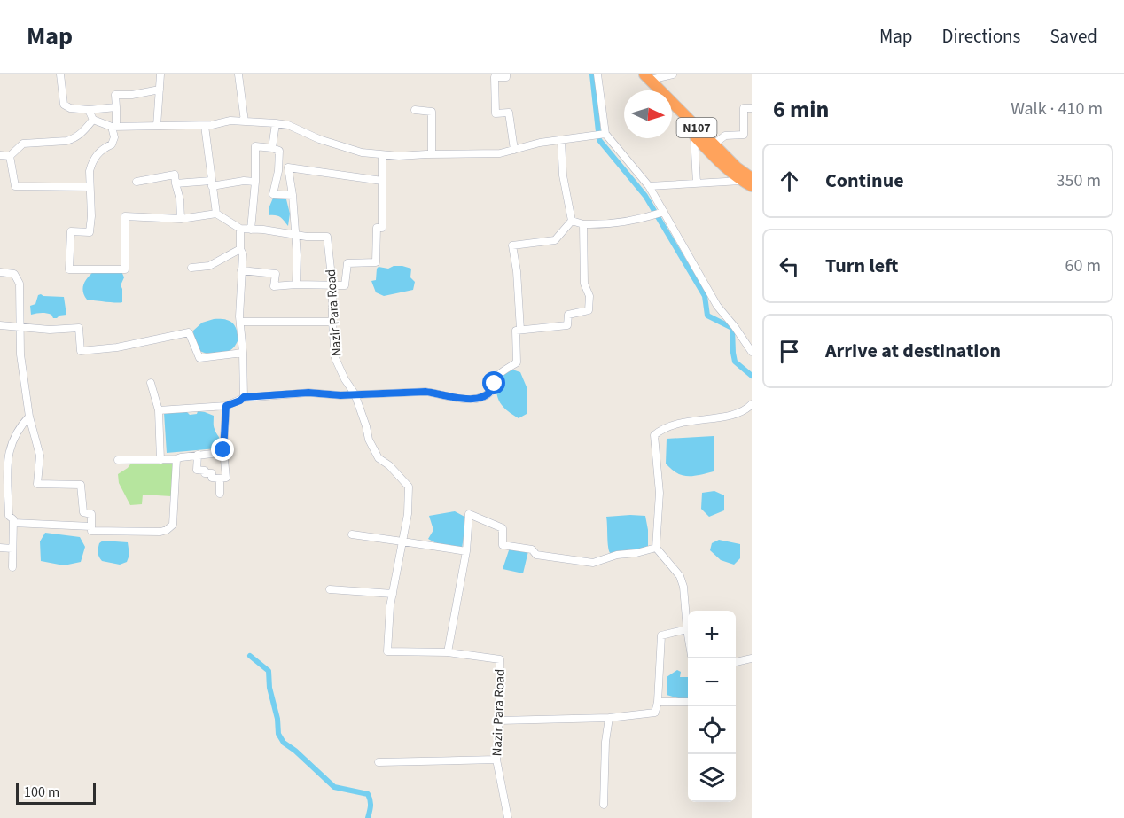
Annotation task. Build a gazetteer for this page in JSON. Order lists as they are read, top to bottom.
{
  "streets": {
    "highway": ["N107"],
    "street": ["Nazir Para Road"]
  },
  "scale_bar": "100 m",
  "north": "right",
  "page": {
    "header": "Map",
    "nav": ["Map", "Directions", "Saved"],
    "heading": ["6 min", "Walk · 410 m"],
    "list": [
      ["Continue", "350 m"],
      ["Turn left", "60 m"],
      "Arrive at destination"
    ],
    "map_buttons": ["+", "−"],
    "scale": "100 m"
  }
}
